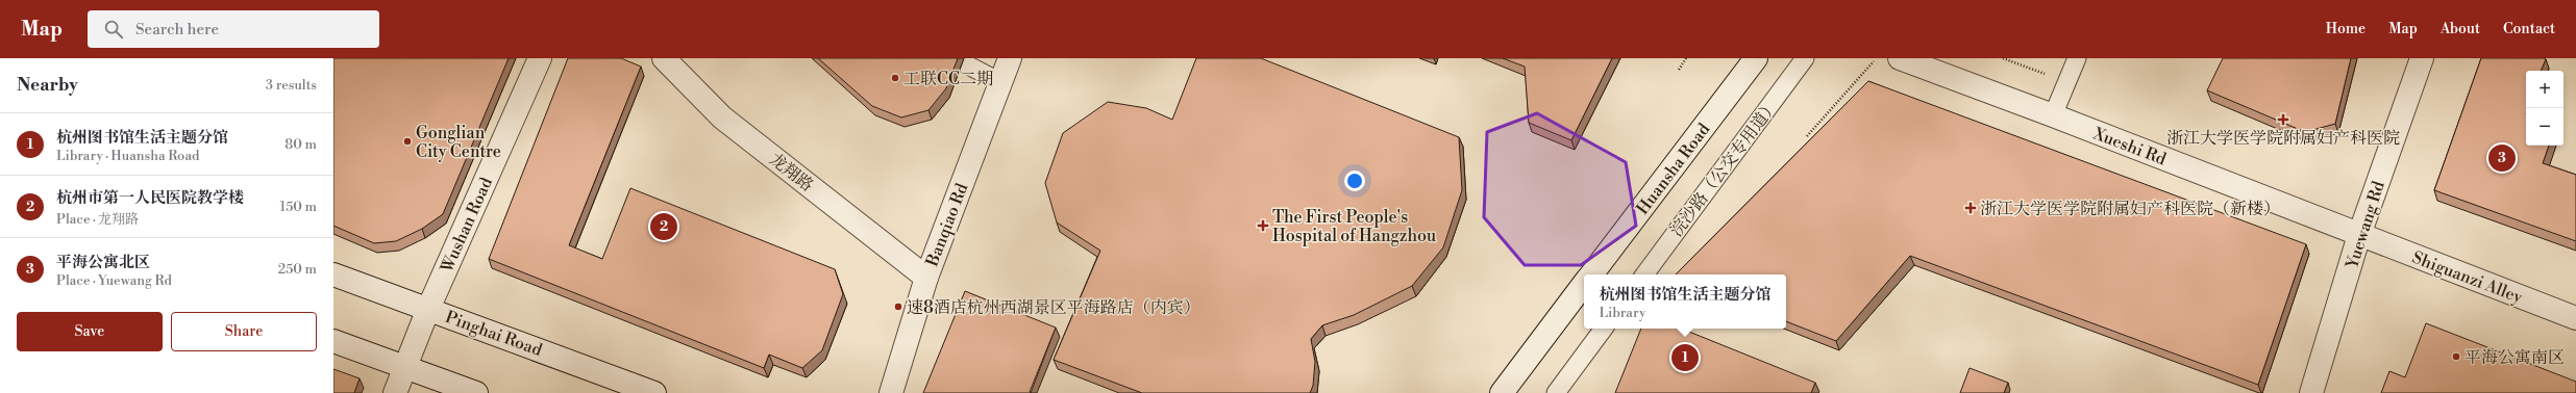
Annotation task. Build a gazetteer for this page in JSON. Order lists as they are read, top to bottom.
{
  "streets": {
    "street": [
      "Xueshi Rd",
      "Huansha Road",
      "龙翔路",
      "Wushan Road",
      "Banqiao Rd",
      "Yuewang Rd",
      "Shiguanzi Alley",
      "Pinghai Road"
    ],
    "lane": ["浣沙路（公交专用道）"]
  },
  "crossings": [
    ["Xueshi Rd", "Yuewang Rd"],
    ["Xueshi Rd", "Shiguanzi Alley"],
    ["龙翔路", "Banqiao Rd"],
    ["Wushan Road", "Pinghai Road"],
    ["Yuewang Rd", "Shiguanzi Alley"]
  ],
  "places": {
    "other": [
      "工联CC二期",
      "Gonglian City Centre",
      "速8酒店杭州西湖景区平海路店（内宾）",
      "平海公寓南区"
    ],
    "health": ["浙江大学医学院附属妇产科医院", "浙江大学医学院附属妇产科医院（新楼）", "The First People's Hospital of Hangzhou"]
  },
  "page": {
    "header": "Map",
    "search": "Search here",
    "nav": [
      "Home",
      "Map",
      "About",
      "Contact"
    ],
    "heading": ["Nearby", "3 results"],
    "map_buttons": ["+", "−"],
    "list": [
      {
        "mark": "1",
        "name": "杭州图书馆生活主题分馆",
        "note": "Library · Huansha Road",
        "value": "80 m"
      },
      {
        "mark": "2",
        "name": "杭州市第一人民医院教学楼",
        "note": "Place · 龙翔路",
        "value": "150 m"
      },
      {
        "mark": "3",
        "name": "平海公寓北区",
        "note": "Place · Yuewang Rd",
        "value": "250 m"
      }
    ],
    "pins": ["3", "2", "1"],
    "popup": ["杭州图书馆生活主题分馆", "Library"],
    "buttons": ["Save", "Share"]
  }
}
